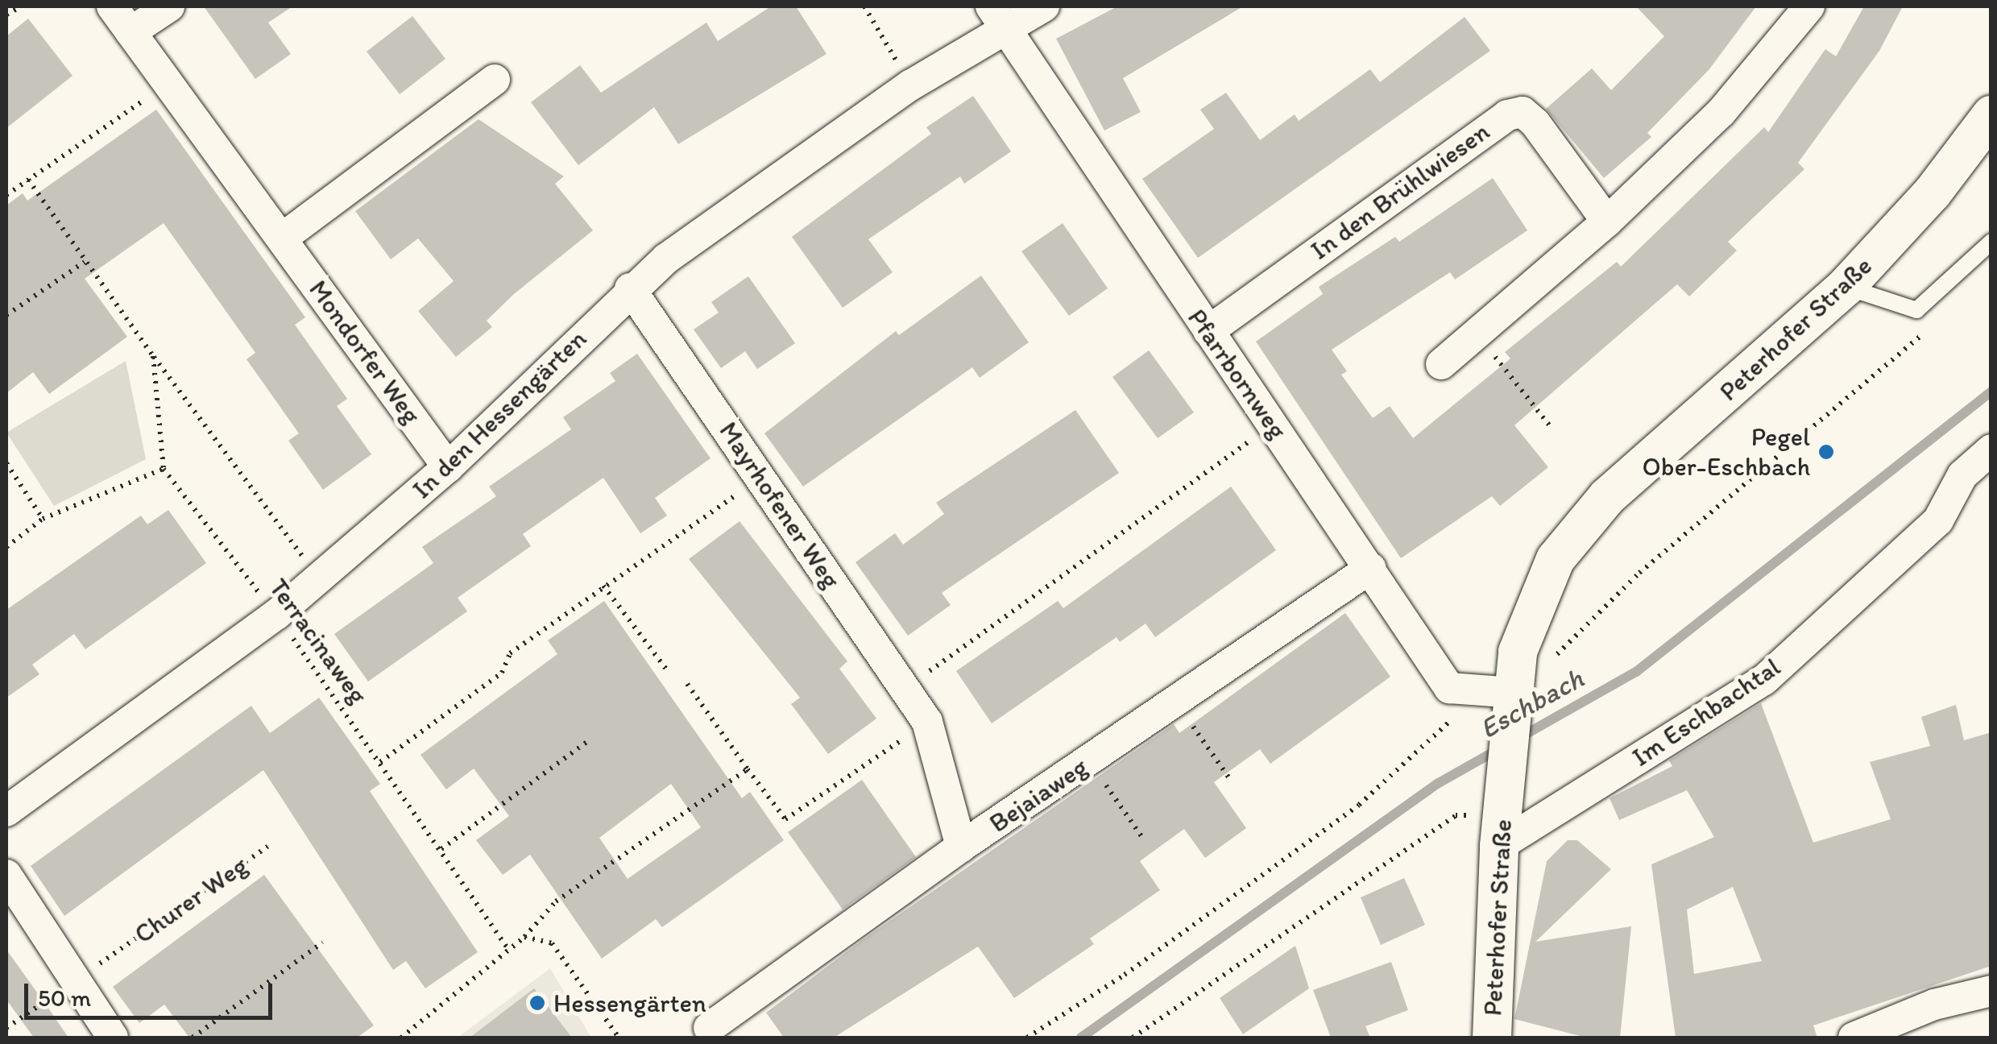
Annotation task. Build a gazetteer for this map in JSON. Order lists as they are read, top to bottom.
{
  "streets": {
    "street": [
      "In den Brühlwiesen",
      "Peterhofer Straße",
      "Mondorfer Weg",
      "Pfarrbornweg",
      "In den Hessengärten",
      "Mayrhofener Weg",
      "Im Eschbachtal",
      "Bejaiaweg"
    ],
    "path": ["Terracinaweg", "Churer Weg"]
  },
  "crossings": [
    ["In den Brühlwiesen", "Pfarrbornweg"],
    ["Peterhofer Straße", "Pfarrbornweg"],
    ["Peterhofer Straße", "Im Eschbachtal"],
    ["Mondorfer Weg", "In den Hessengärten"],
    ["Pfarrbornweg", "In den Hessengärten"],
    ["Pfarrbornweg", "Bejaiaweg"],
    ["In den Hessengärten", "Mayrhofener Weg"],
    ["In den Hessengärten", "Terracinaweg"],
    ["Mayrhofener Weg", "Bejaiaweg"]
  ],
  "water": ["Eschbach"],
  "places": ["Pegel Ober-Eschbach", "Hessengärten"],
  "scale_bar": "50 m"
}
